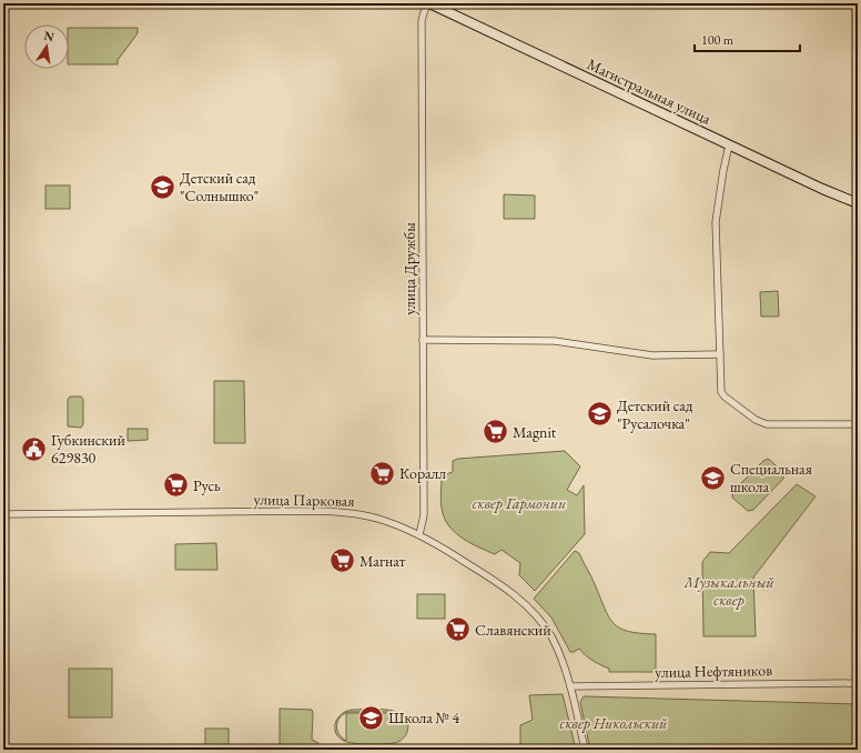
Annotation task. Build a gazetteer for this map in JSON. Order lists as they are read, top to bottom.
{
  "streets": {
    "main road": ["Магистральная улица"],
    "street": ["улица Дружбы", "улица Парковая", "улица Нефтяников"]
  },
  "crossings": [
    ["Магистральная улица", "улица Дружбы"],
    ["улица Дружбы", "улица Парковая"],
    ["улица Парковая", "улица Нефтяников"]
  ],
  "parks": ["сквер Гармонии", "Музыкальный сквер", "сквер Никольский"],
  "places": {
    "school or university": [
      "Детский сад \"Солнышко\"",
      "Детский сад \"Русалочка\"",
      "Специальная школа",
      "Школа № 4"
    ],
    "supermarket": [
      "Magnit",
      "Коралл",
      "Русь",
      "Магнат",
      "Славянский"
    ],
    "public building": ["Губкинский 629830"]
  },
  "scale_bar": "100 m",
  "north": "top"
}
